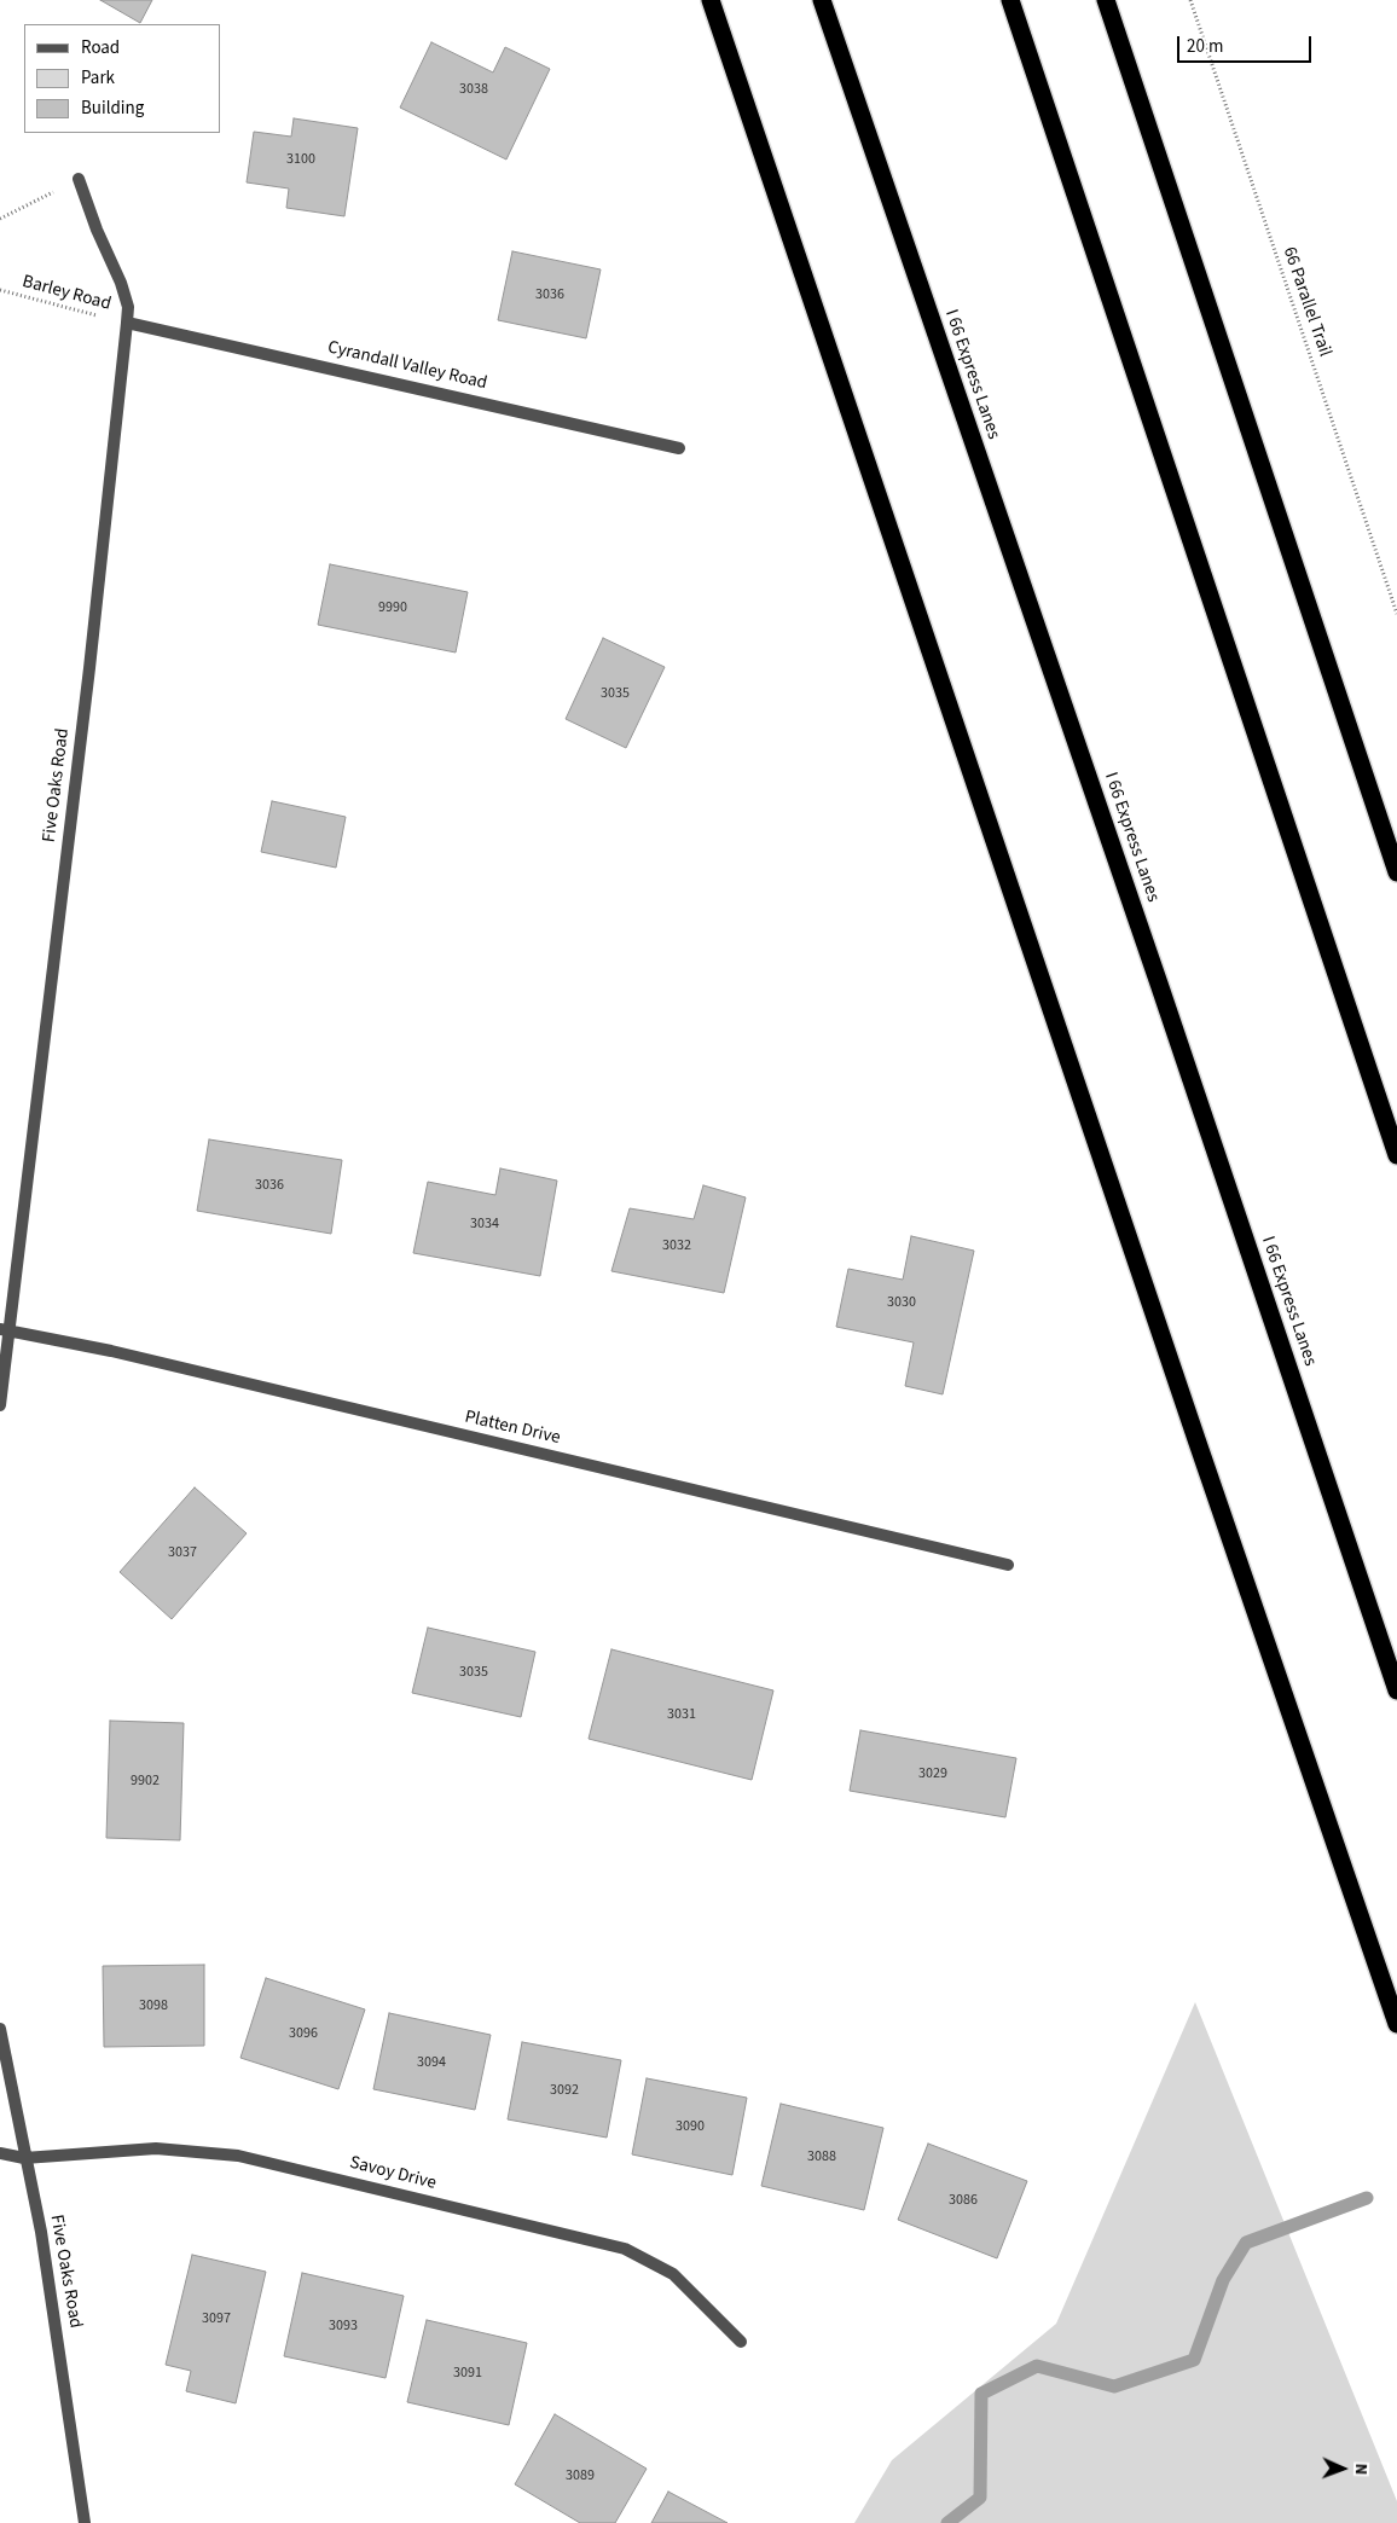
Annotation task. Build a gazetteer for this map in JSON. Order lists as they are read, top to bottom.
{
  "streets": {
    "highway": ["I 66 Express Lanes"],
    "street": [
      "Cyrandall Valley Road",
      "Five Oaks Road",
      "Platten Drive",
      "Savoy Drive"
    ],
    "path": ["Barley Road", "66 Parallel Trail"]
  },
  "crossings": [
    ["Barley Road", "Cyrandall Valley Road"],
    ["Barley Road", "Five Oaks Road"],
    ["Cyrandall Valley Road", "Five Oaks Road"],
    ["Five Oaks Road", "Platten Drive"],
    ["Five Oaks Road", "Savoy Drive"]
  ],
  "house_numbers": [
    "3038",
    "3100",
    "3036",
    "9990",
    "3035",
    "3036",
    "3034",
    "3032",
    "3030",
    "3037",
    "3035",
    "3031",
    "3029",
    "9902",
    "3098",
    "3096",
    "3094",
    "3092",
    "3090",
    "3088",
    "3086",
    "3097",
    "3093",
    "3091",
    "3089"
  ],
  "legend": ["Road", "Park", "Building"],
  "scale_bar": "20 m",
  "north": "right"
}
